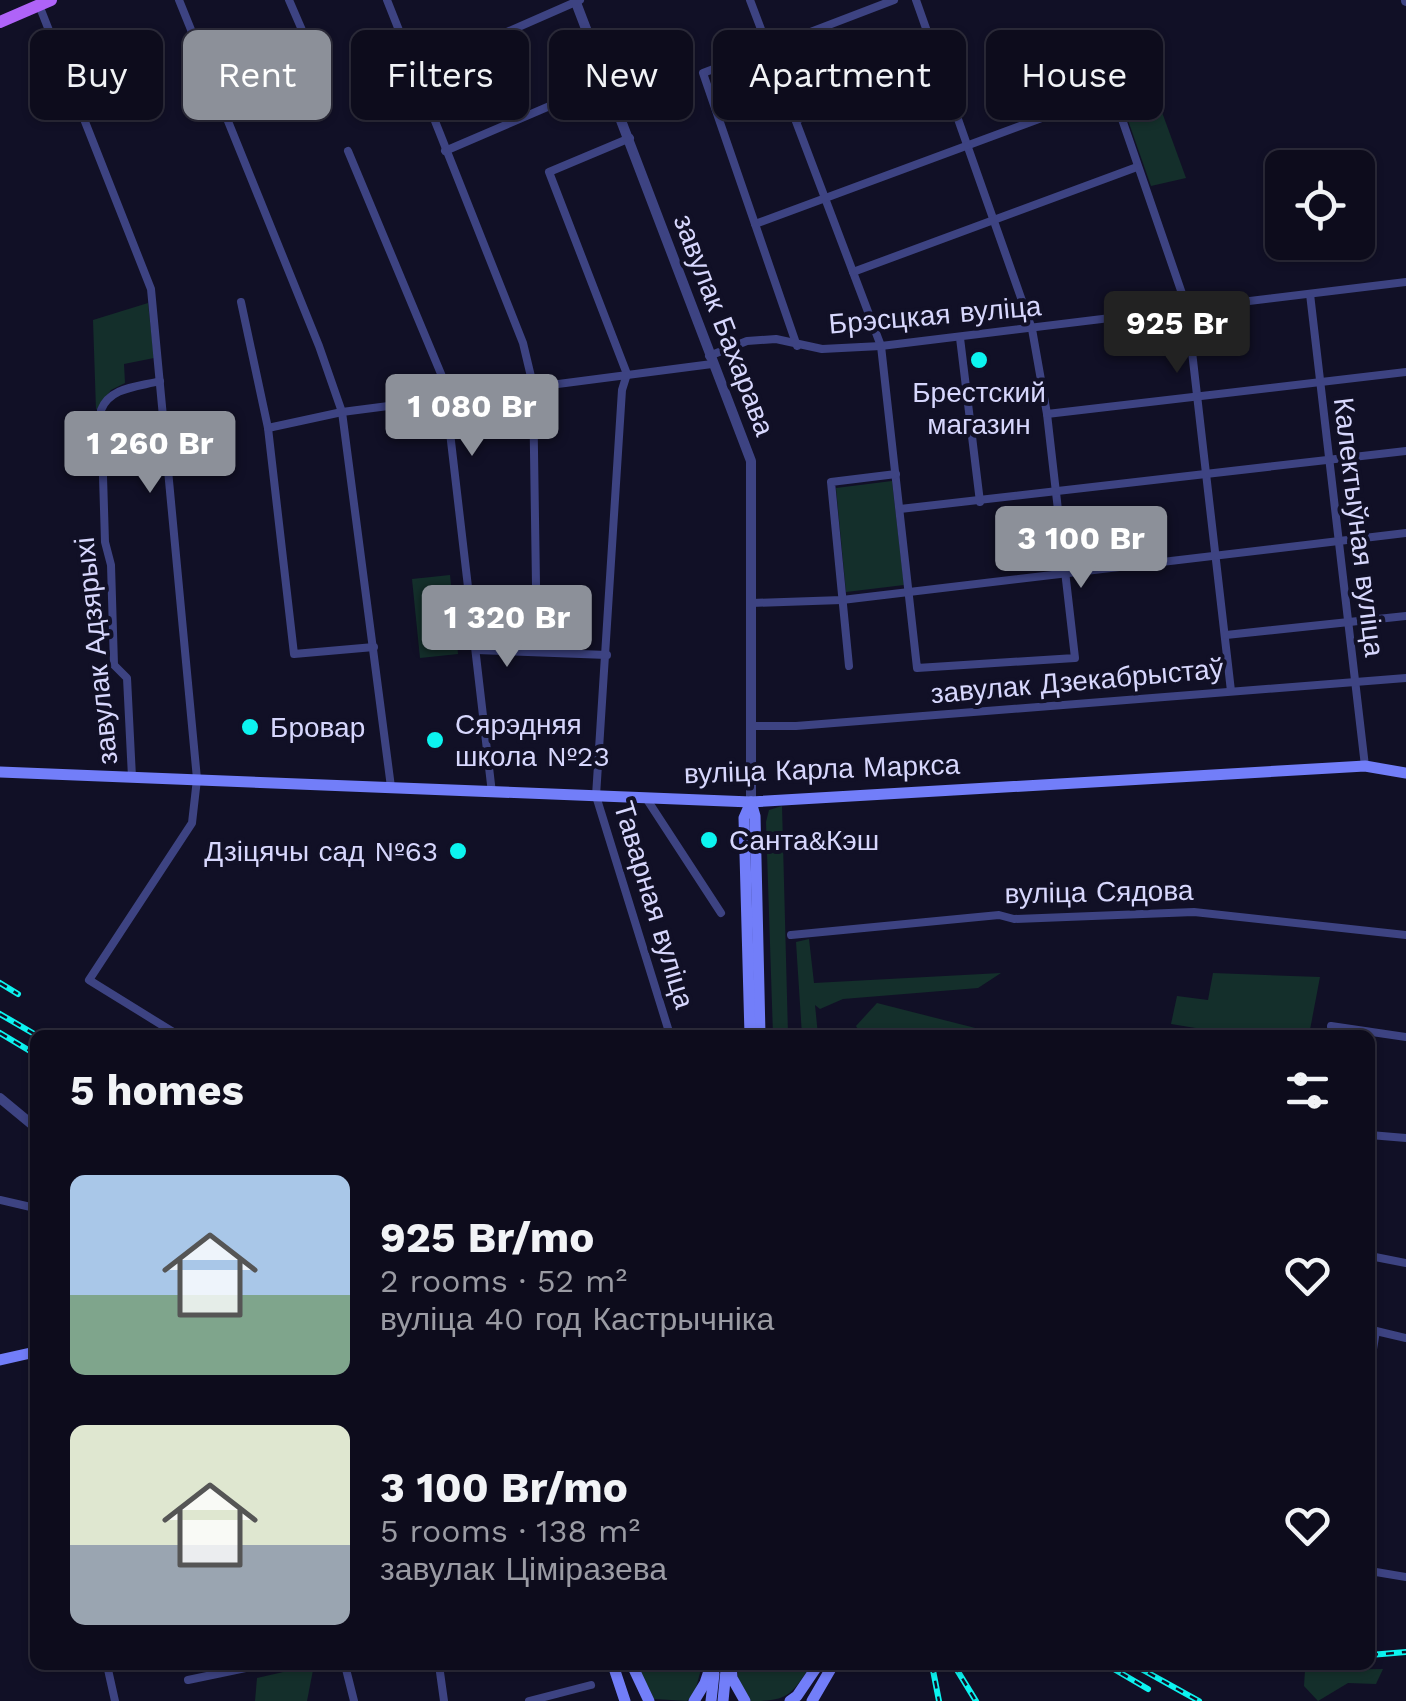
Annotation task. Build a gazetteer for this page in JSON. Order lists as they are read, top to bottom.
{
  "streets": {
    "main road": ["вуліца Карла Маркса"],
    "street": [
      "Брэсцкая вуліца",
      "завулак Бахарава",
      "Калектыўная вуліца",
      "завулак Адзярыхі",
      "завулак Дзекабрыстаў",
      "вуліца Сядова",
      "Таварная вуліца"
    ]
  },
  "crossings": [
    ["Брэсцкая вуліца", "завулак Бахарава"],
    ["Брэсцкая вуліца", "Калектыўная вуліца"],
    ["Брэсцкая вуліца", "Таварная вуліца"],
    ["завулак Бахарава", "завулак Дзекабрыстаў"],
    ["завулак Бахарава", "вуліца Карла Маркса"],
    ["завулак Бахарава", "Таварная вуліца"],
    ["Калектыўная вуліца", "завулак Дзекабрыстаў"],
    ["Калектыўная вуліца", "вуліца Карла Маркса"],
    ["завулак Адзярыхі", "вуліца Карла Маркса"],
    ["вуліца Карла Маркса", "Таварная вуліца"]
  ],
  "places": [
    "Брестский магазин",
    "Бровар",
    "Сярэдняя школа №23",
    "Санта&Кэш",
    "Дзіцячы сад №63"
  ],
  "page": {
    "chip": [
      "Buy",
      "Rent",
      "Filters",
      "New",
      "Apartment",
      "House"
    ],
    "price": [
      "925 Br",
      "1 080 Br",
      "1 260 Br",
      "3 100 Br",
      "1 320 Br"
    ],
    "heading": "5 homes",
    "list": [
      {
        "name": "925 Br/mo",
        "note": "2 rooms · 52 m² · вуліца 40 год Кастрычніка"
      },
      {
        "name": "3 100 Br/mo",
        "note": "5 rooms · 138 m² · завулак Ціміразева"
      }
    ]
  }
}
